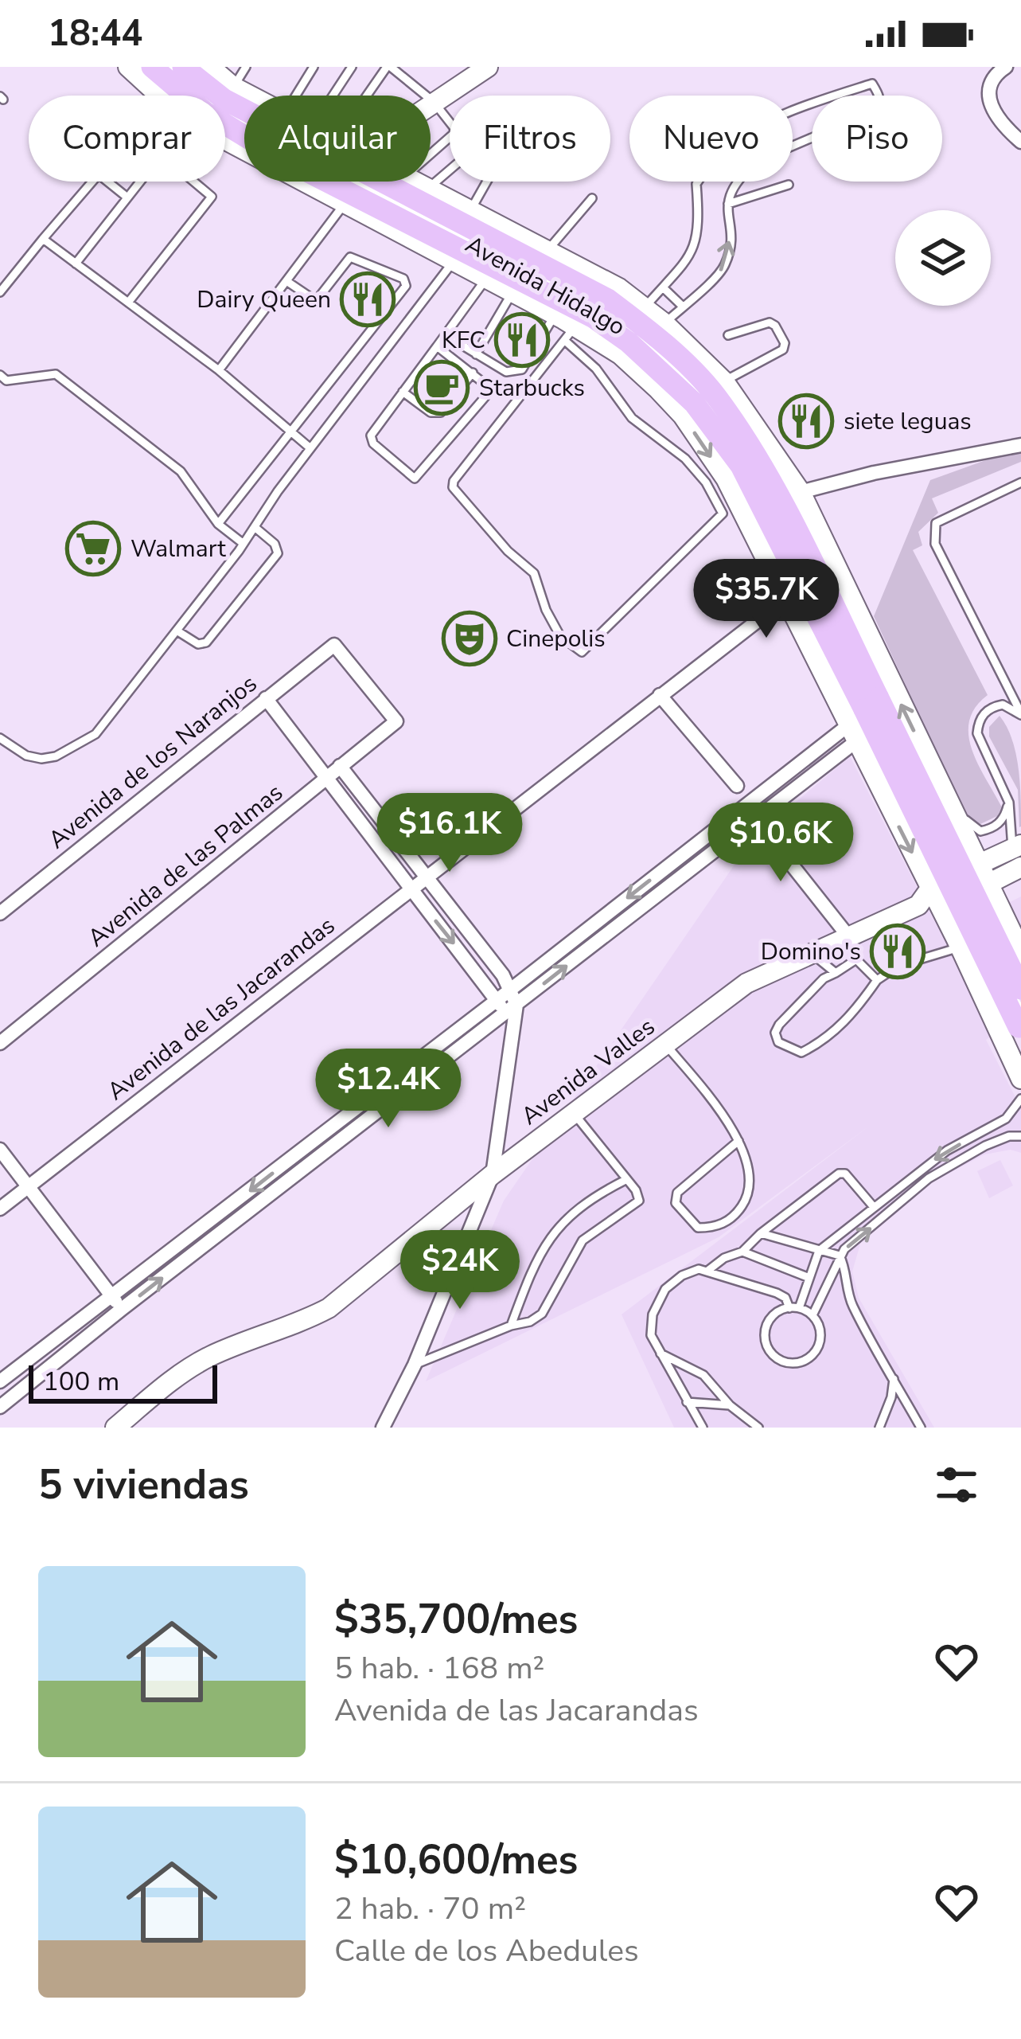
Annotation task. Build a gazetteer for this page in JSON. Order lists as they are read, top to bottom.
{
  "streets": {
    "street": [
      "Avenida Hidalgo",
      "Avenida de los Naranjos",
      "Avenida de las Palmas",
      "Avenida de las Jacarandas",
      "Avenida Valles"
    ]
  },
  "crossings": [
    ["Avenida Hidalgo", "Avenida de las Jacarandas"],
    ["Avenida Hidalgo", "Avenida Valles"],
    ["Avenida de los Naranjos", "Avenida de las Palmas"]
  ],
  "places": {
    "restaurant": [
      "Dairy Queen",
      "KFC",
      "siete leguas",
      "Domino's"
    ],
    "cafe": ["Starbucks"],
    "supermarket": ["Walmart"],
    "theatre": ["Cinepolis"]
  },
  "scale_bar": "100 m",
  "page": {
    "status": "18:44",
    "chip": [
      "Comprar",
      "Alquilar",
      "Filtros",
      "Nuevo",
      "Piso"
    ],
    "price": [
      "$35.7K",
      "$16.1K",
      "$10.6K",
      "$12.4K",
      "$24K"
    ],
    "scale": "100 m",
    "heading": "5 viviendas",
    "list": [
      {
        "name": "$35,700/mes",
        "note": "5 hab. · 168 m² · Avenida de las Jacarandas"
      },
      {
        "name": "$10,600/mes",
        "note": "2 hab. · 70 m² · Calle de los Abedules"
      }
    ]
  }
}
